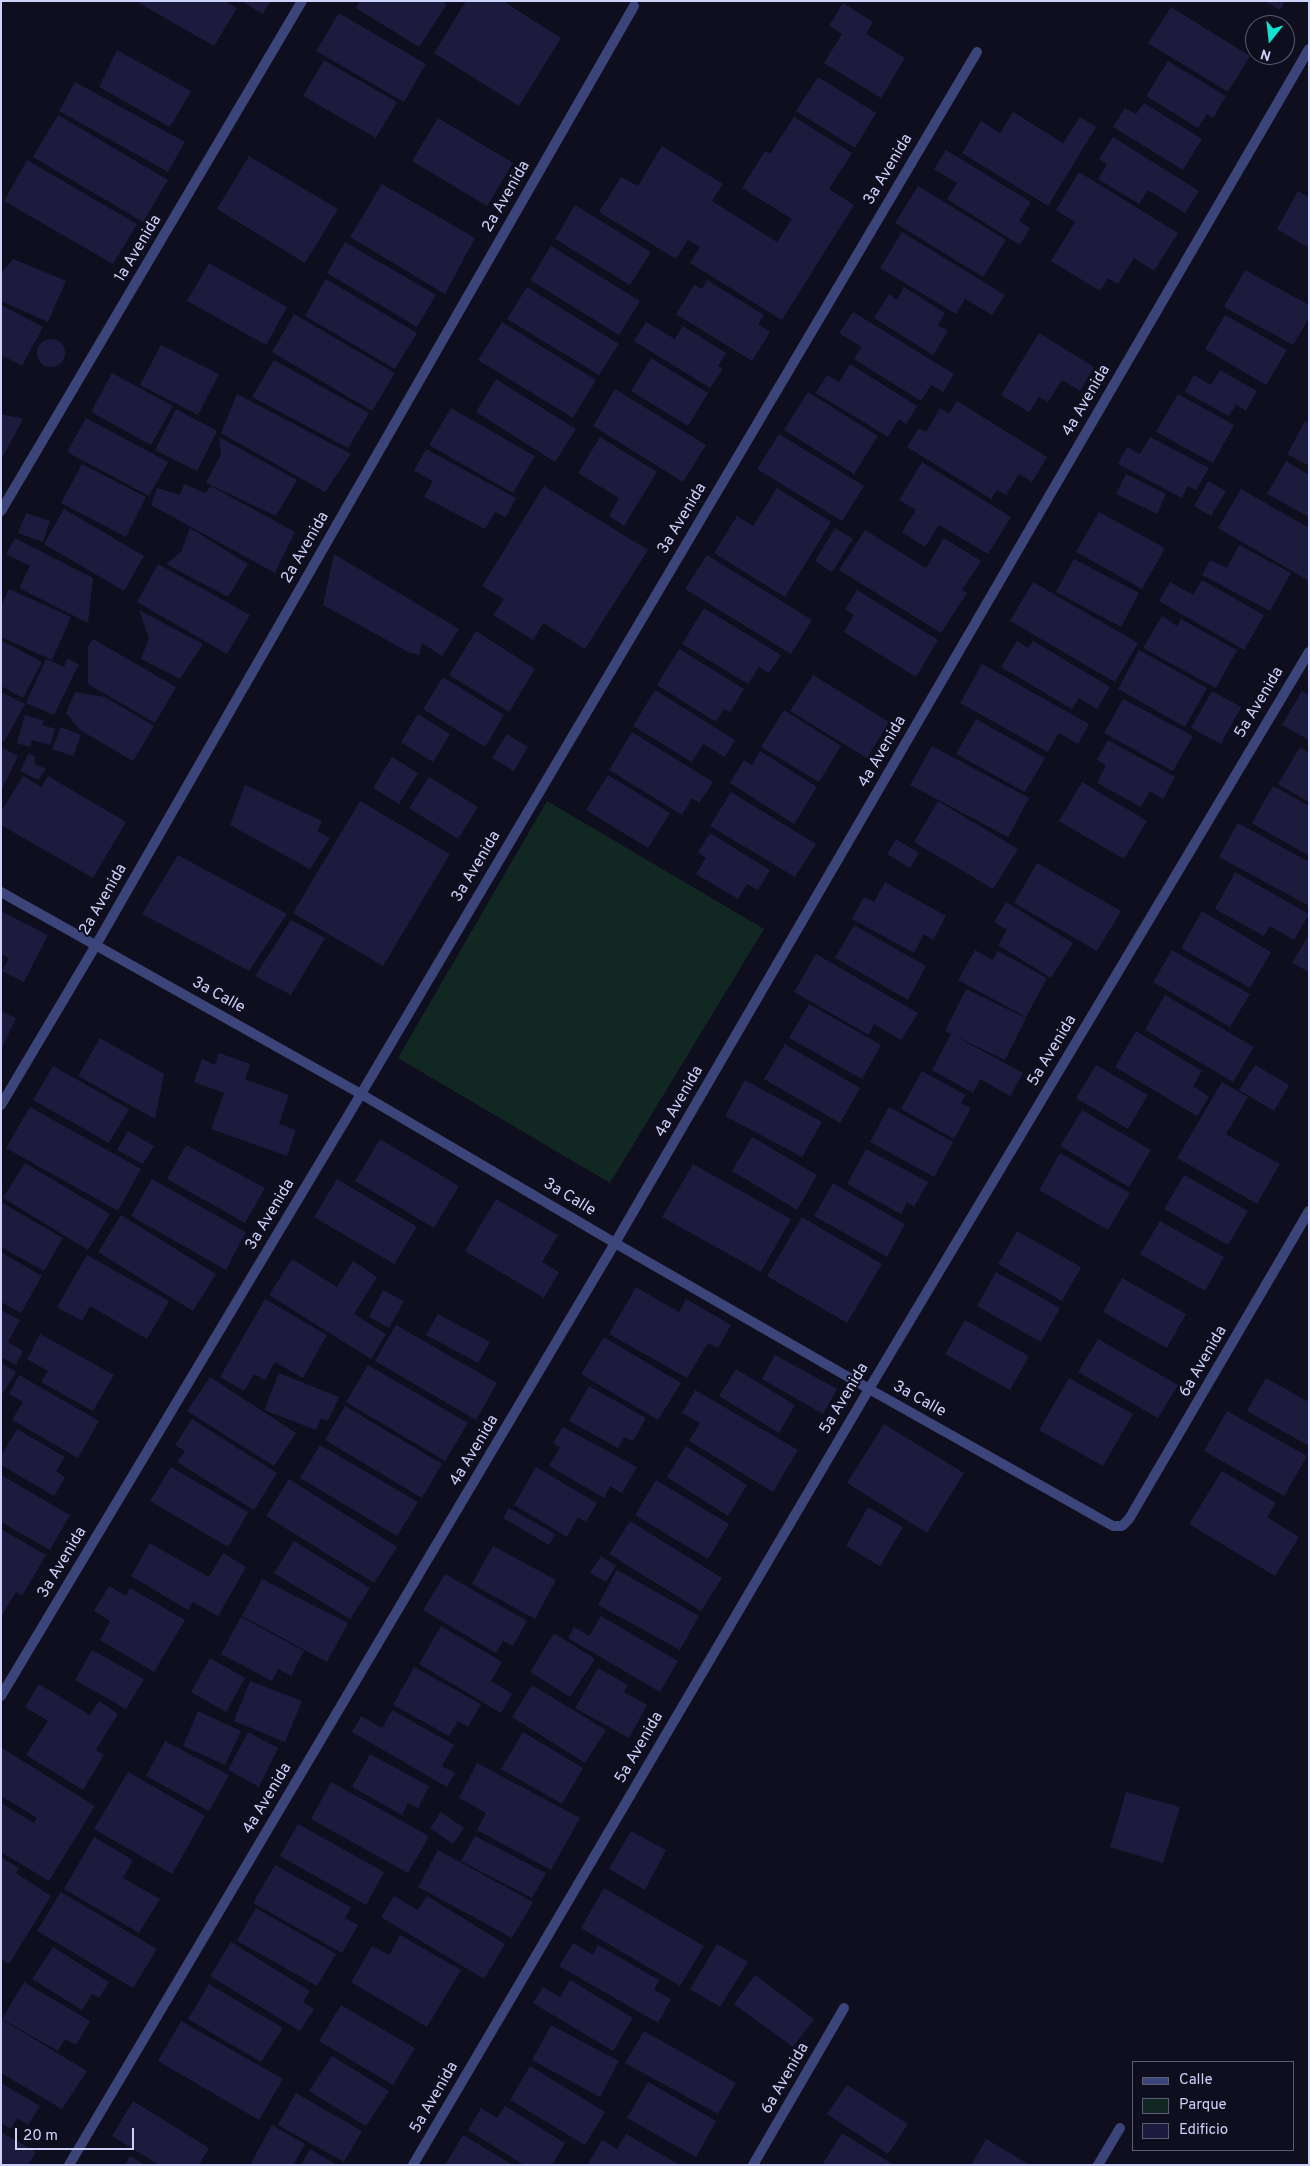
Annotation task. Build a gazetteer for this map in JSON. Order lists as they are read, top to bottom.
{
  "streets": {
    "street": [
      "3a Avenida",
      "2a Avenida",
      "1a Avenida",
      "4a Avenida",
      "5a Avenida",
      "3a Calle",
      "6a Avenida"
    ]
  },
  "crossings": [
    ["3a Avenida", "3a Calle"],
    ["2a Avenida", "3a Calle"],
    ["4a Avenida", "3a Calle"],
    ["5a Avenida", "3a Calle"],
    ["3a Calle", "6a Avenida"]
  ],
  "legend": ["Calle", "Parque", "Edificio"],
  "scale_bar": "20 m",
  "north": "bottom"
}
